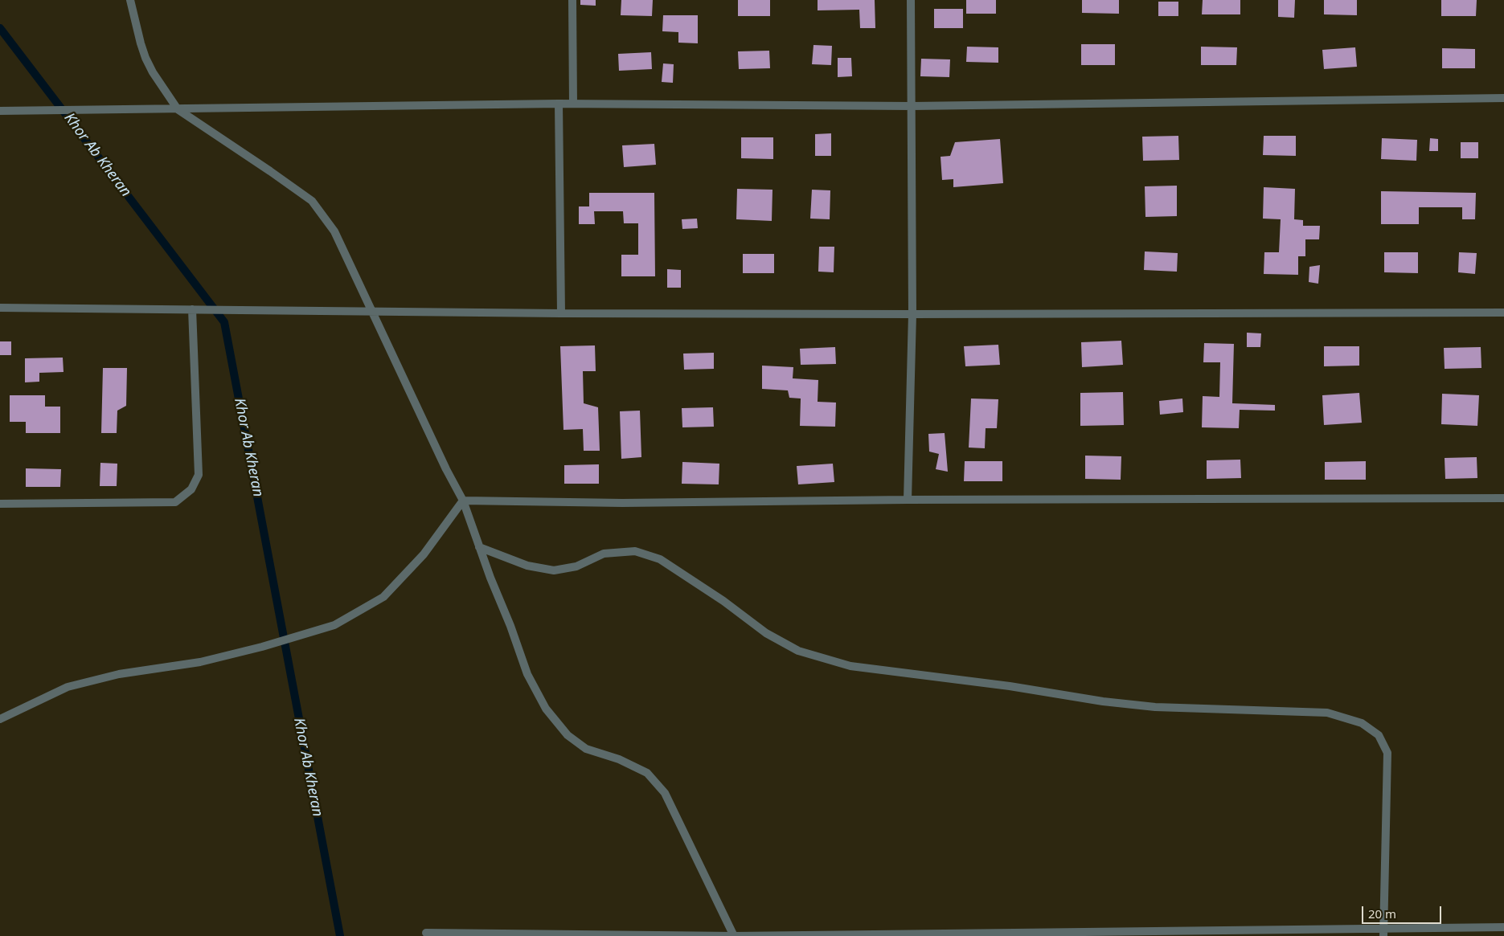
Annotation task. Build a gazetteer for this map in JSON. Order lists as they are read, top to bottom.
{
  "water": ["Khor Ab Kheran"],
  "scale_bar": "20 m"
}
